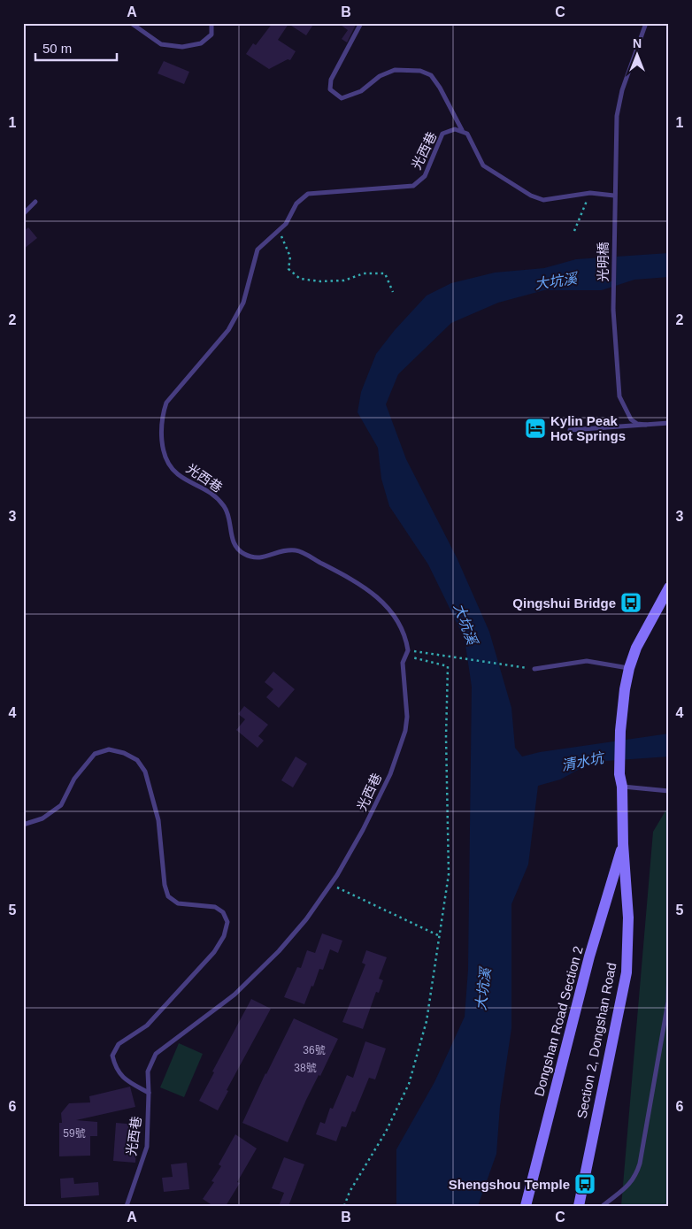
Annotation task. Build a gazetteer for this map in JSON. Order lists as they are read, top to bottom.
{
  "streets": {
    "main road": ["Dongshan Road Section 2", "Section 2, Dongshan Road"],
    "lane": ["光西巷", "光明橋"]
  },
  "crossings": [
    ["Dongshan Road Section 2", "Section 2, Dongshan Road"]
  ],
  "water": ["大坑溪", "清水坑"],
  "places": {
    "hotel": ["Kylin Peak Hot Springs"],
    "bus stop": ["Qingshui Bridge", "Shengshou Temple"]
  },
  "house_numbers": ["36號", "38號", "59號"],
  "scale_bar": "50 m",
  "north": "top",
  "grid": {
    "columns": ["A", "B", "C"],
    "rows": [
      "1",
      "2",
      "3",
      "4",
      "5",
      "6"
    ]
  }
}
